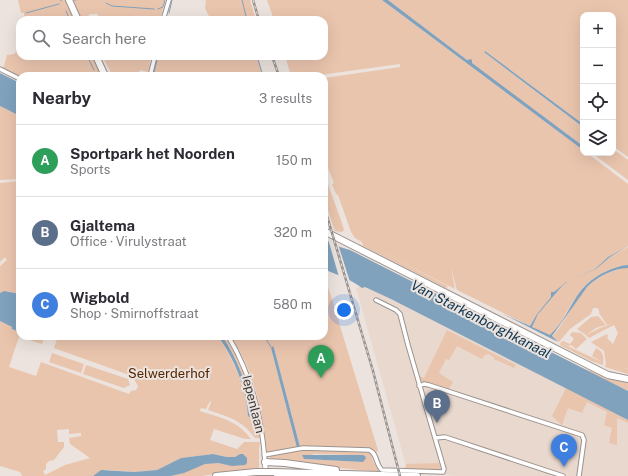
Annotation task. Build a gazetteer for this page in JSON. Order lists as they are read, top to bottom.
{
  "streets": {
    "street": ["Iepenlaan"]
  },
  "water": ["Van Starkenborghkanaal"],
  "parks": ["Selwerderhof"],
  "page": {
    "map_buttons": ["+", "−"],
    "search": "Search here",
    "heading": ["Nearby", "3 results"],
    "list": [
      {
        "mark": "A",
        "name": "Sportpark het Noorden",
        "note": "Sports",
        "value": "150 m"
      },
      {
        "mark": "B",
        "name": "Gjaltema",
        "note": "Office · Virulystraat",
        "value": "320 m"
      },
      {
        "mark": "C",
        "name": "Wigbold",
        "note": "Shop · Smirnoffstraat",
        "value": "580 m"
      }
    ],
    "pins": ["A", "B", "C"]
  }
}
